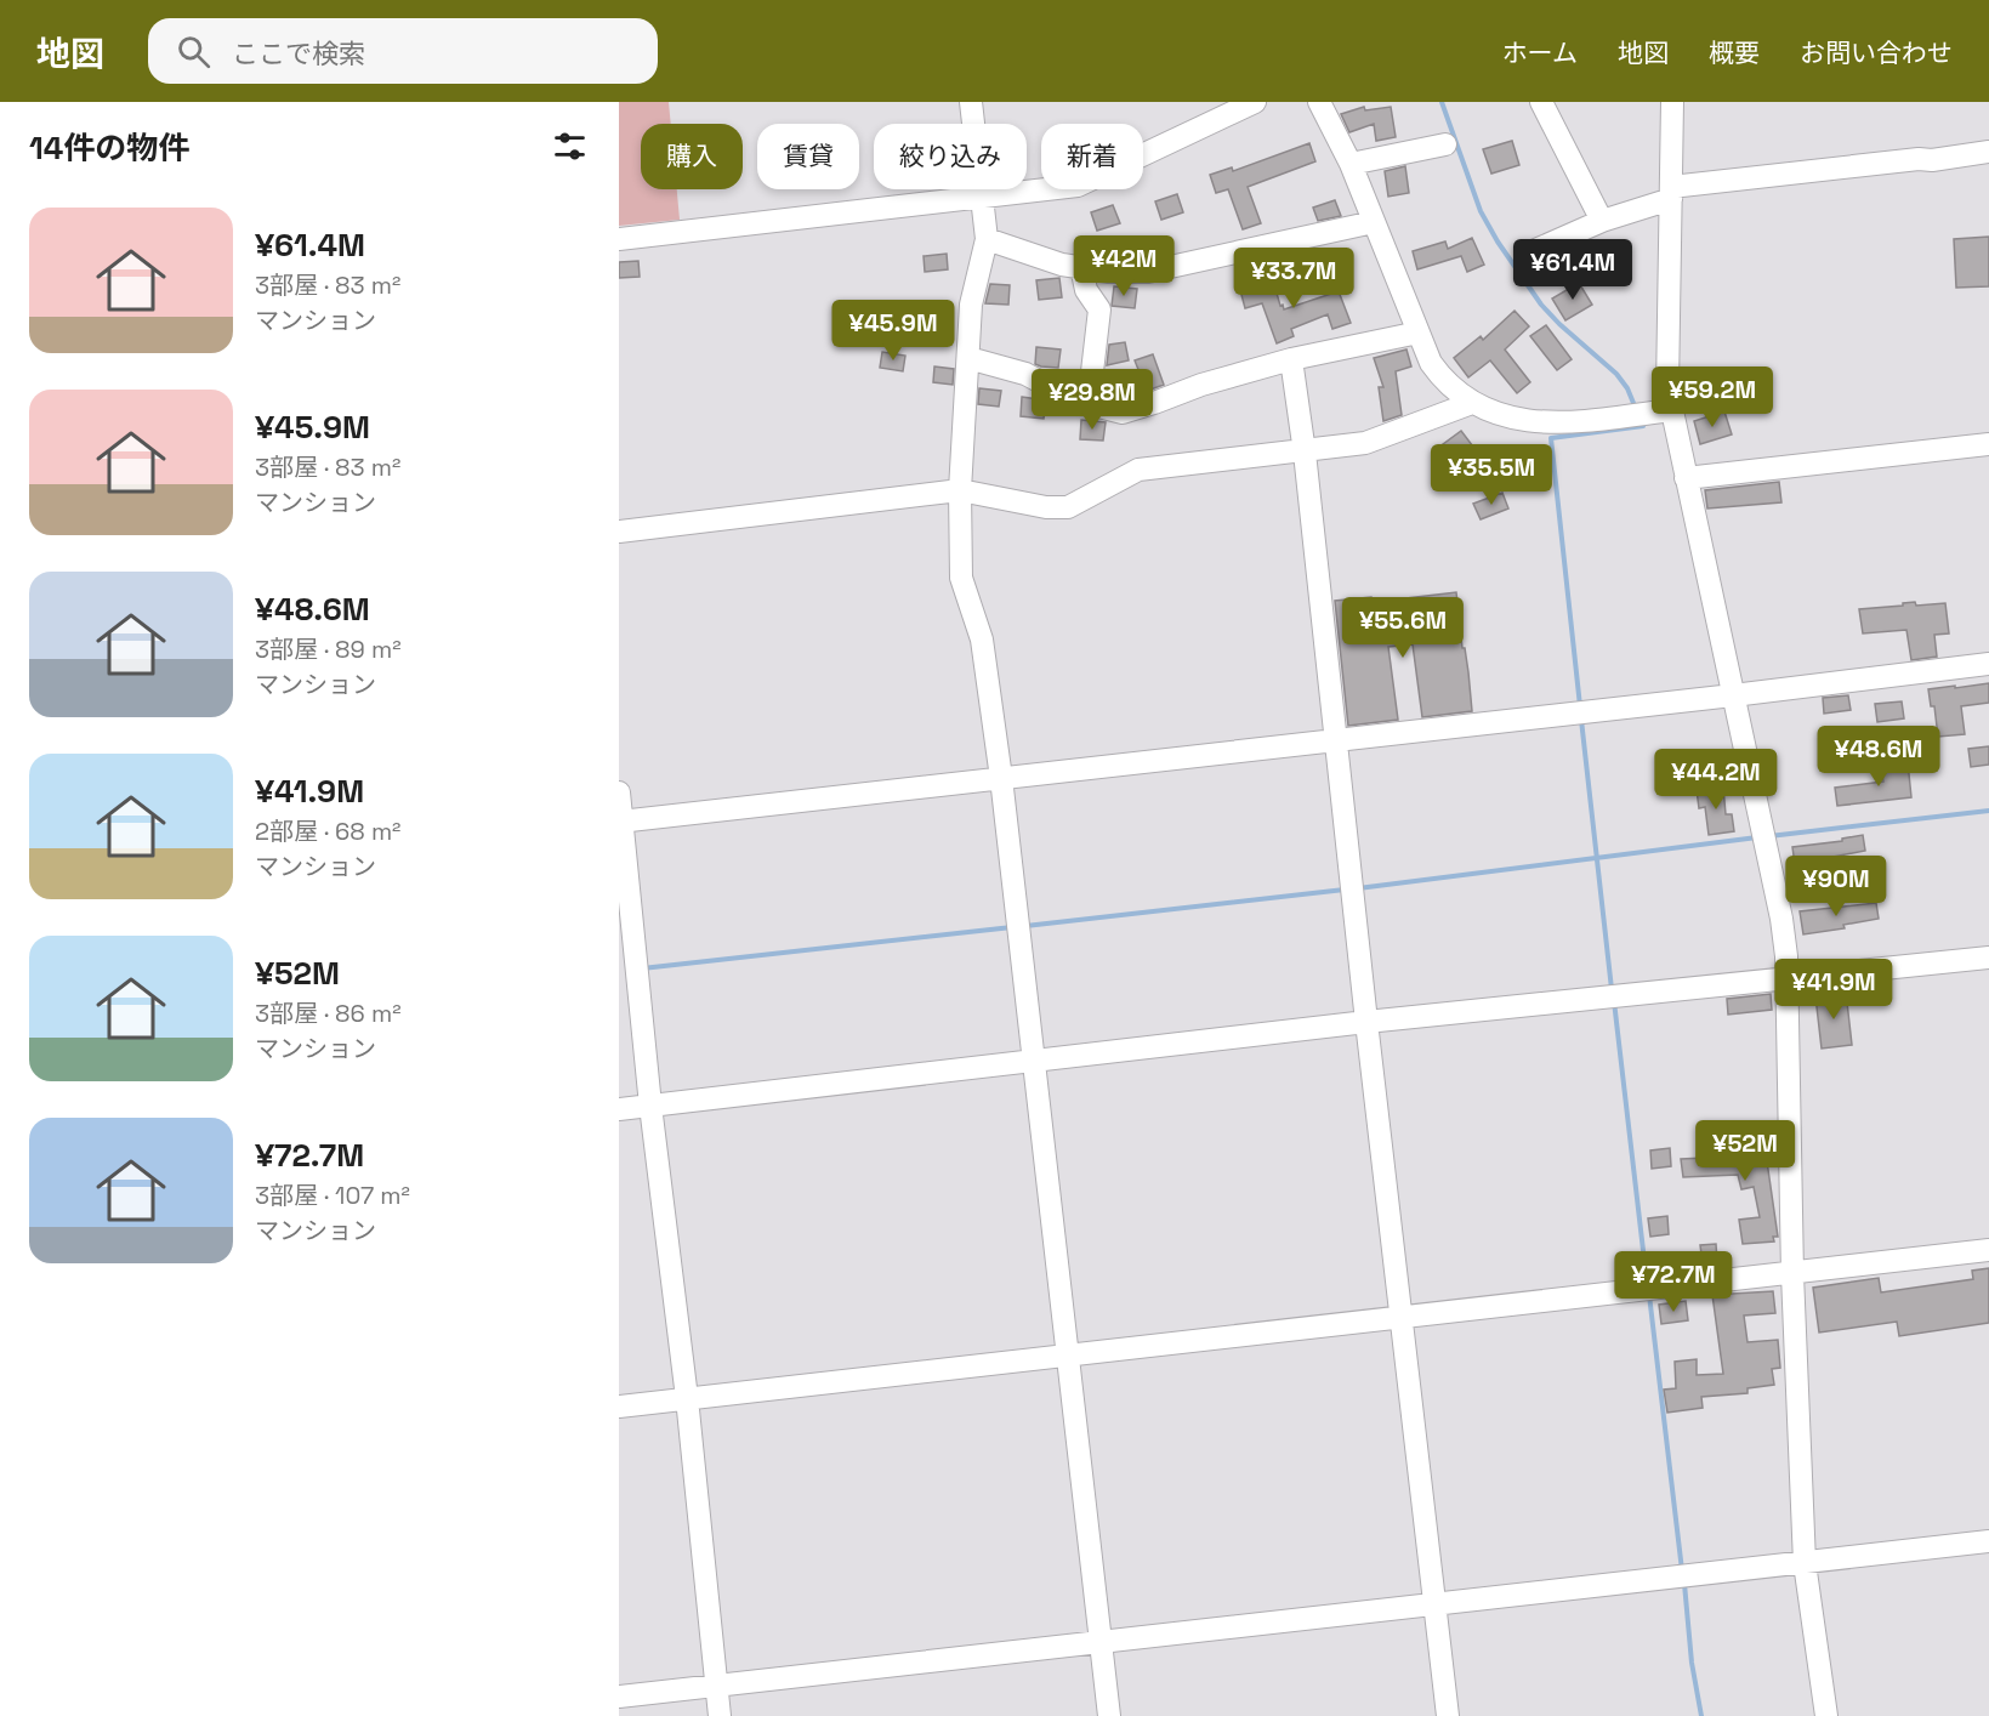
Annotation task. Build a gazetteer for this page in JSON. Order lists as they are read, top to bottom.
{
  "page": {
    "header": "地図",
    "search": "ここで検索",
    "nav": [
      "ホーム",
      "地図",
      "概要",
      "お問い合わせ"
    ],
    "heading": "14件の物件",
    "chip": [
      "購入",
      "賃貸",
      "絞り込み",
      "新着"
    ],
    "list": [
      {
        "name": "¥61.4M",
        "note": "3部屋 · 83 m² · マンション"
      },
      {
        "name": "¥45.9M",
        "note": "3部屋 · 83 m² · マンション"
      },
      {
        "name": "¥48.6M",
        "note": "3部屋 · 89 m² · マンション"
      },
      {
        "name": "¥41.9M",
        "note": "2部屋 · 68 m² · マンション"
      },
      {
        "name": "¥52M",
        "note": "3部屋 · 86 m² · マンション"
      },
      {
        "name": "¥72.7M",
        "note": "3部屋 · 107 m² · マンション"
      }
    ],
    "price": [
      "¥42M",
      "¥61.4M",
      "¥33.7M",
      "¥45.9M",
      "¥59.2M",
      "¥29.8M",
      "¥35.5M",
      "¥55.6M",
      "¥48.6M",
      "¥44.2M",
      "¥90M",
      "¥41.9M",
      "¥52M",
      "¥72.7M"
    ]
  }
}
